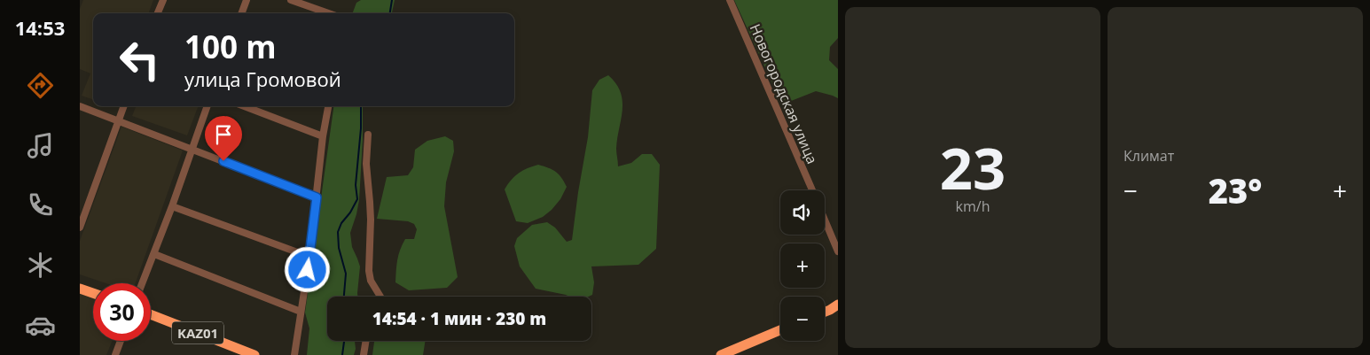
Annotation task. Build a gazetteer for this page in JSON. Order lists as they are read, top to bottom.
{
  "streets": {
    "highway": ["KАZ01"],
    "street": ["Новогородская улица"]
  },
  "page": {
    "tabs": "14:53",
    "tile": [
      ["23", "km/h"],
      "Климат"
    ],
    "turn": ["100 m", "улица Громовой"],
    "heat": ["−", "23°", "+"],
    "map_buttons": ["+", "−"],
    "limit": "30",
    "trip": "14:54 · 1 мин · 230 m"
  }
}
